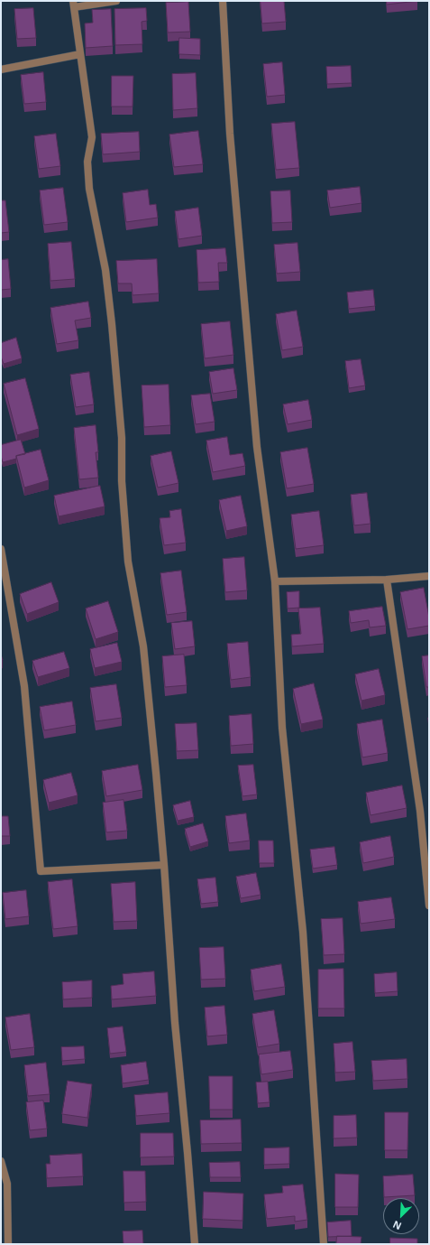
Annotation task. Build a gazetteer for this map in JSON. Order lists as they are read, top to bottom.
{
  "north": "bottom left"
}
